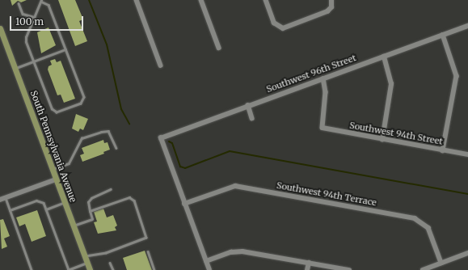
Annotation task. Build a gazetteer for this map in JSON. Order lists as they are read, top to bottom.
{
  "streets": {
    "main road": ["South Pennsylvania Avenue"],
    "street": ["Southwest 96th Street", "Southwest 94th Street", "Southwest 94th Terrace"]
  },
  "crossings": [
    ["Southwest 96th Street", "Southwest 94th Street"],
    ["Southwest 96th Street", "Southwest 94th Terrace"]
  ],
  "scale_bar": "100 m"
}
